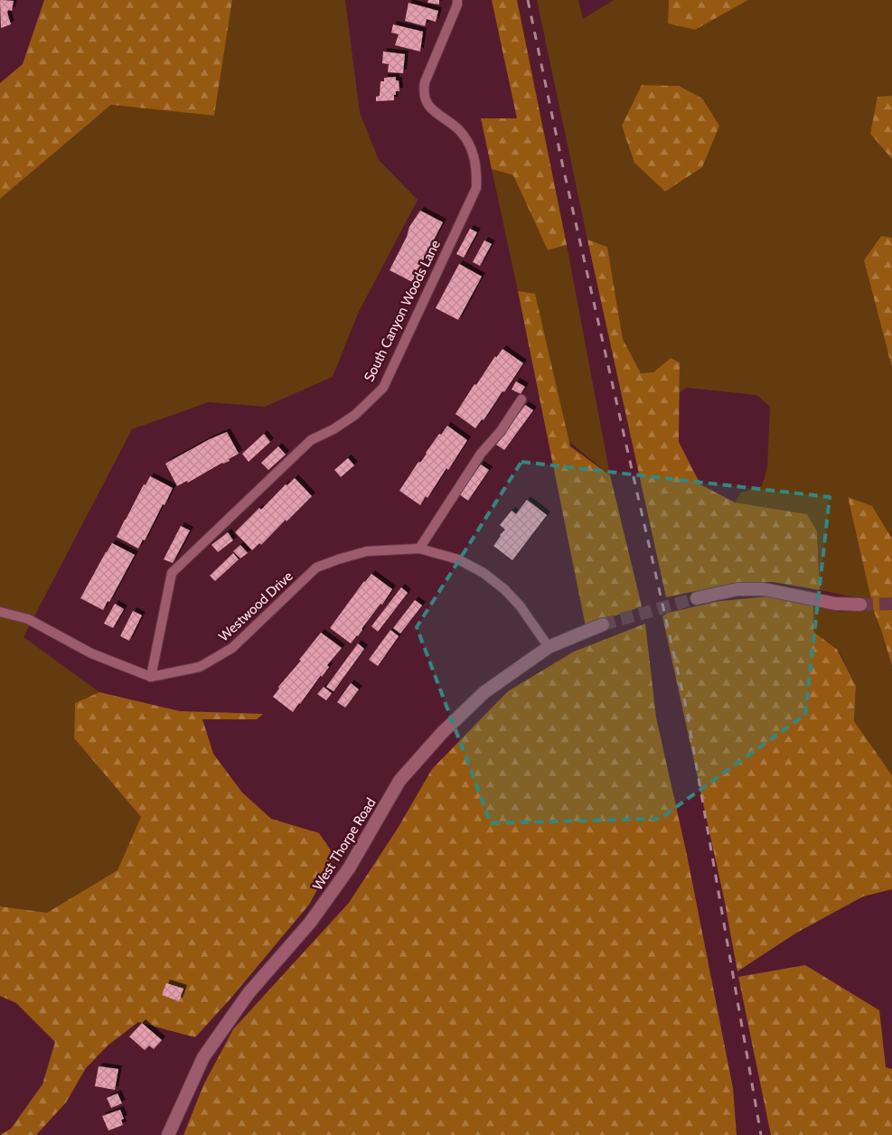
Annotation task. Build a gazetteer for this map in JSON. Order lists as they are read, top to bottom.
{
  "streets": {
    "street": ["South Canyon Woods Lane", "Westwood Drive", "West Thorpe Road"]
  },
  "crossings": [
    ["South Canyon Woods Lane", "Westwood Drive"],
    ["Westwood Drive", "West Thorpe Road"]
  ]
}
